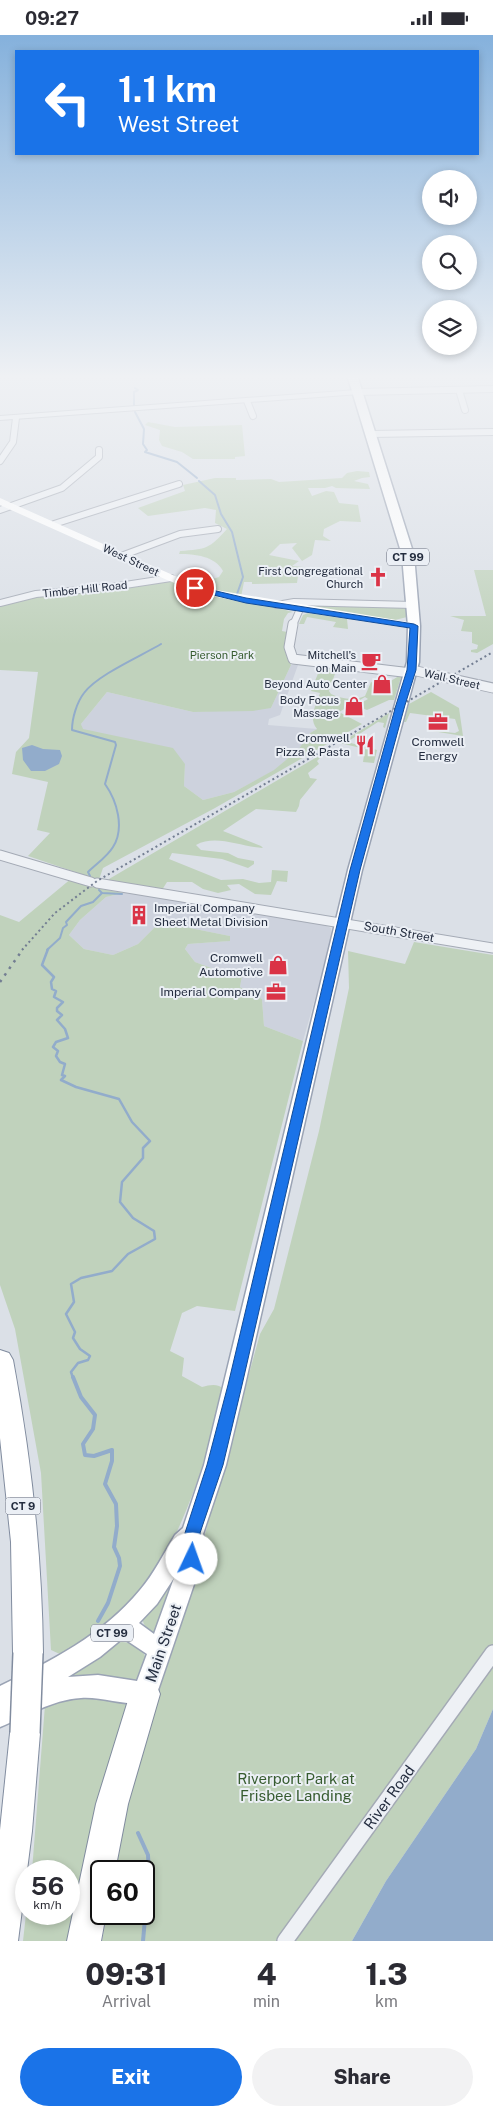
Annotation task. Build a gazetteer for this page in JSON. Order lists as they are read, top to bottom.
{
  "streets": {
    "highway": ["CT 9"],
    "main road": ["CT 99", "West Street", "Main Street"],
    "street": [
      "Timber Hill Road",
      "Wall Street",
      "South Street",
      "River Road"
    ]
  },
  "crossings": [
    ["West Street", "Timber Hill Road"],
    ["West Street", "Wall Street"],
    ["West Street", "Main Street"],
    ["Wall Street", "Main Street"],
    ["South Street", "Main Street"],
    ["CT 9", "Main Street"]
  ],
  "parks": ["Pierson Park", "Riverport Park at Frisbee Landing"],
  "places": {
    "church": ["First Congregational Church"],
    "cafe": ["Mitchell's on Main"],
    "shop": ["Beyond Auto Center", "Body Focus Massage", "Cromwell Automotive"],
    "office": ["Cromwell Energy", "Imperial Company"],
    "restaurant": ["Cromwell Pizza & Pasta"],
    "building": ["Imperial Company Sheet Metal Division"]
  },
  "page": {
    "status": "09:27",
    "turn": ["1.1 km", "West Street"],
    "speed": "56 km/h",
    "limit": "60",
    "eta": [
      "09:31",
      "Arrival",
      "4",
      "min",
      "1.3",
      "km"
    ],
    "buttons": ["Exit", "Share"]
  }
}
